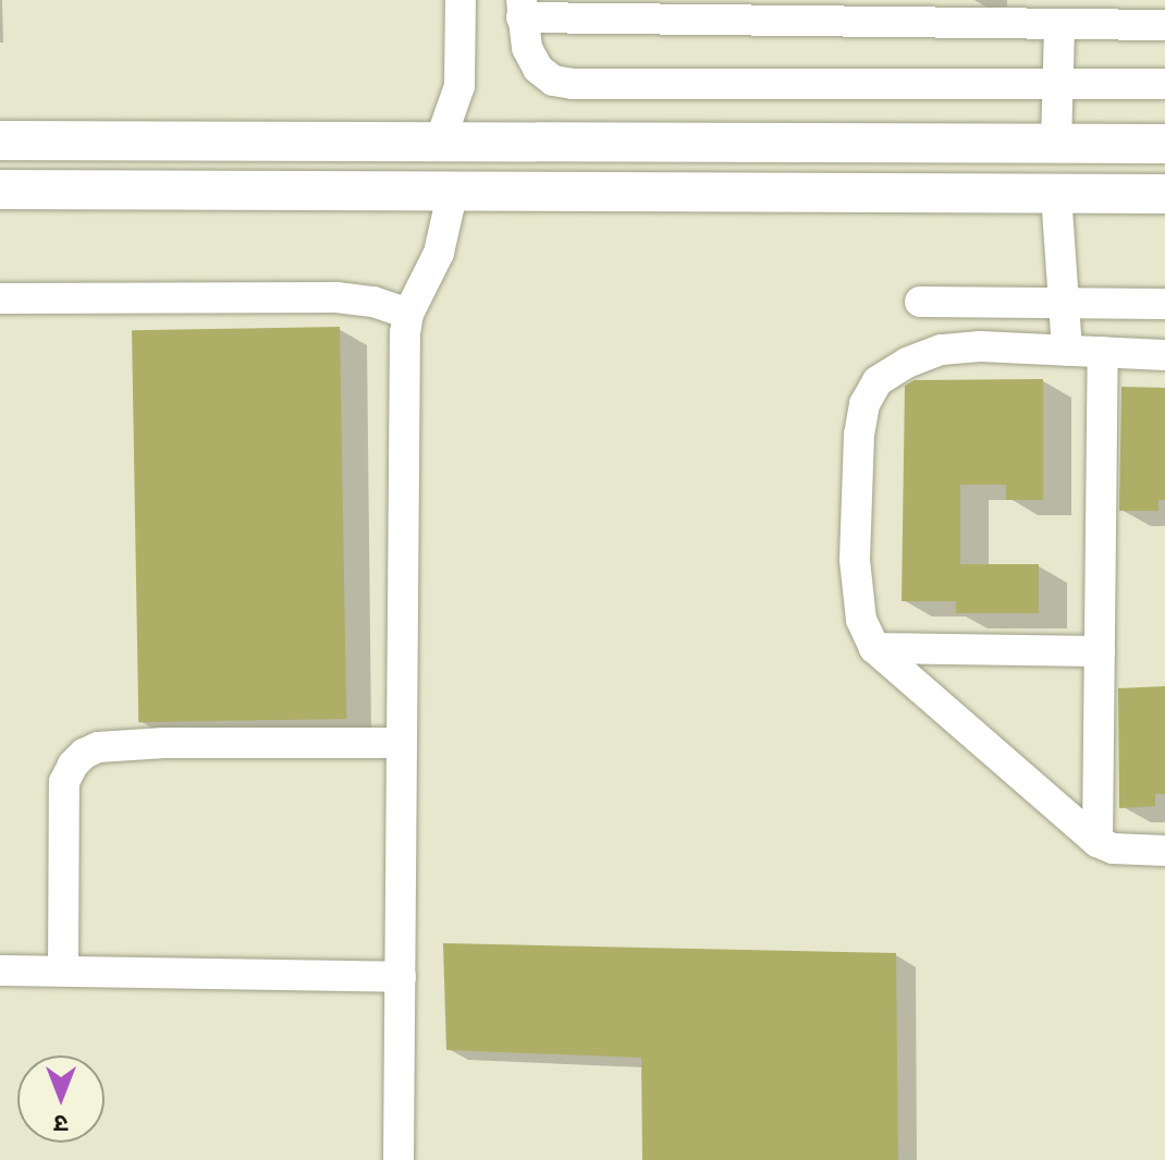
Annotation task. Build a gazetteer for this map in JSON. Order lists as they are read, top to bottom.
{
  "north": "bottom"
}
